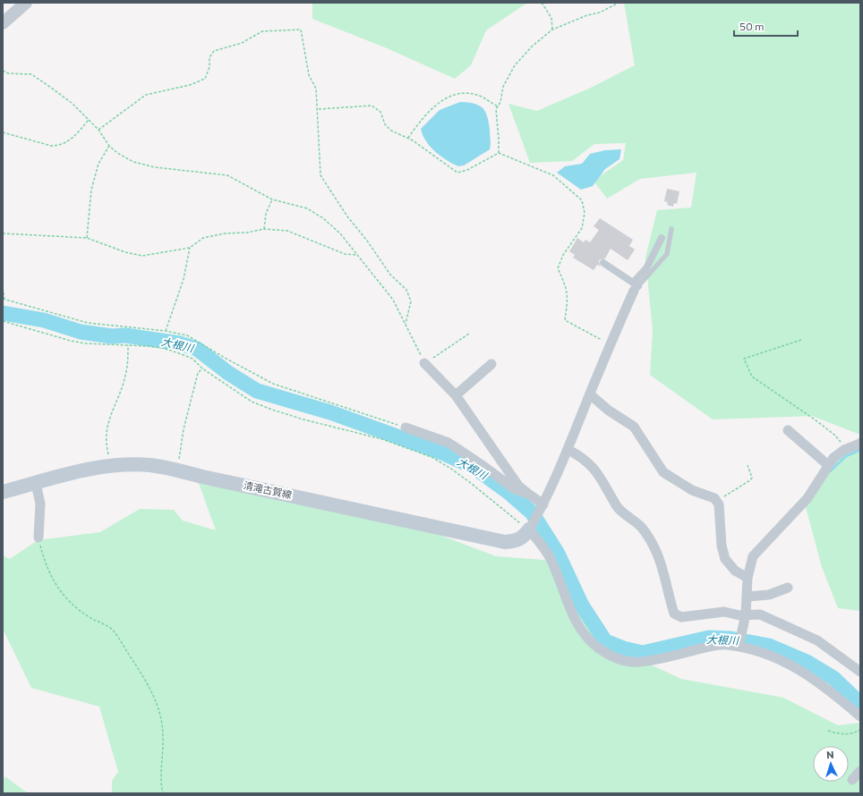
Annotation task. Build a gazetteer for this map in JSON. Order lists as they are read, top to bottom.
{
  "streets": {
    "main road": ["清滝古賀線"]
  },
  "water": ["大根川"],
  "scale_bar": "50 m",
  "north": "top"
}
